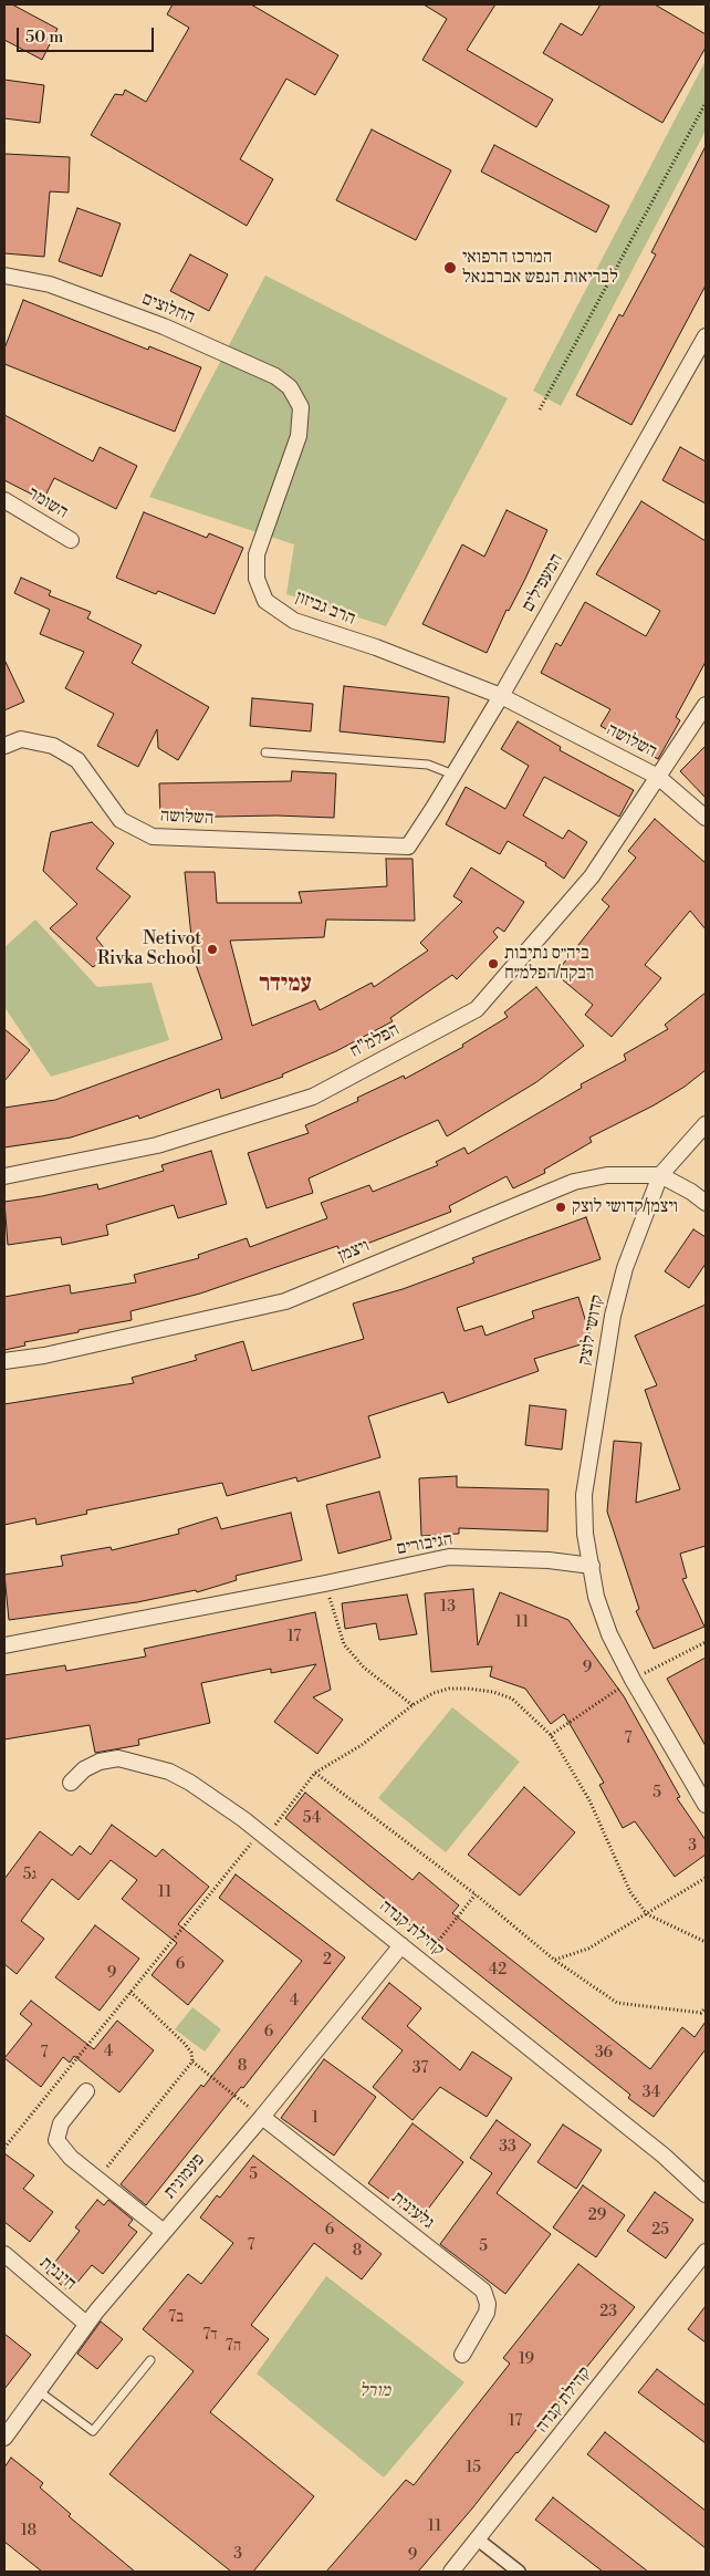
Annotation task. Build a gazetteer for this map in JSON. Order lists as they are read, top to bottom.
{
  "streets": {
    "street": [
      "החלוצים",
      "השומר",
      "המעפילים",
      "הרב גביזון",
      "השלושה",
      "הפלמ\"ח",
      "ויצמן",
      "קדושי לוצק",
      "הגיבורים",
      "קהילת קנדה",
      "פעמונית",
      "גלעינית",
      "חיננית"
    ]
  },
  "crossings": [
    ["החלוצים", "הרב גביזון"],
    ["המעפילים", "הרב גביזון"],
    ["המעפילים", "השלושה"],
    ["הרב גביזון", "השלושה"],
    ["השלושה", "הפלמ\"ח"],
    ["ויצמן", "קדושי לוצק"],
    ["קדושי לוצק", "הגיבורים"],
    ["קהילת קנדה", "פעמונית"],
    ["פעמונית", "גלעינית"],
    ["פעמונית", "חיננית"]
  ],
  "districts": ["עמידר"],
  "parks": ["מורל"],
  "places": [
    "המרכז הרפואי לבריאות הנפש אברבנאל",
    "Netivot Rivka School",
    "ביה״ס נתיבות רבקה/הפלמ״ח",
    "ויצמן/קדושי לוצק"
  ],
  "house_numbers": [
    "13",
    "11",
    "17",
    "9",
    "7",
    "5",
    "54",
    "3",
    "5ג",
    "11",
    "2",
    "6",
    "42",
    "9",
    "4",
    "6",
    "4",
    "7",
    "36",
    "8",
    "37",
    "34",
    "1",
    "33",
    "5",
    "29",
    "6",
    "25",
    "7",
    "5",
    "8",
    "23",
    "7ב",
    "7ד",
    "7ה",
    "19",
    "17",
    "15",
    "11",
    "18",
    "3",
    "9"
  ],
  "scale_bar": "50 m"
}
